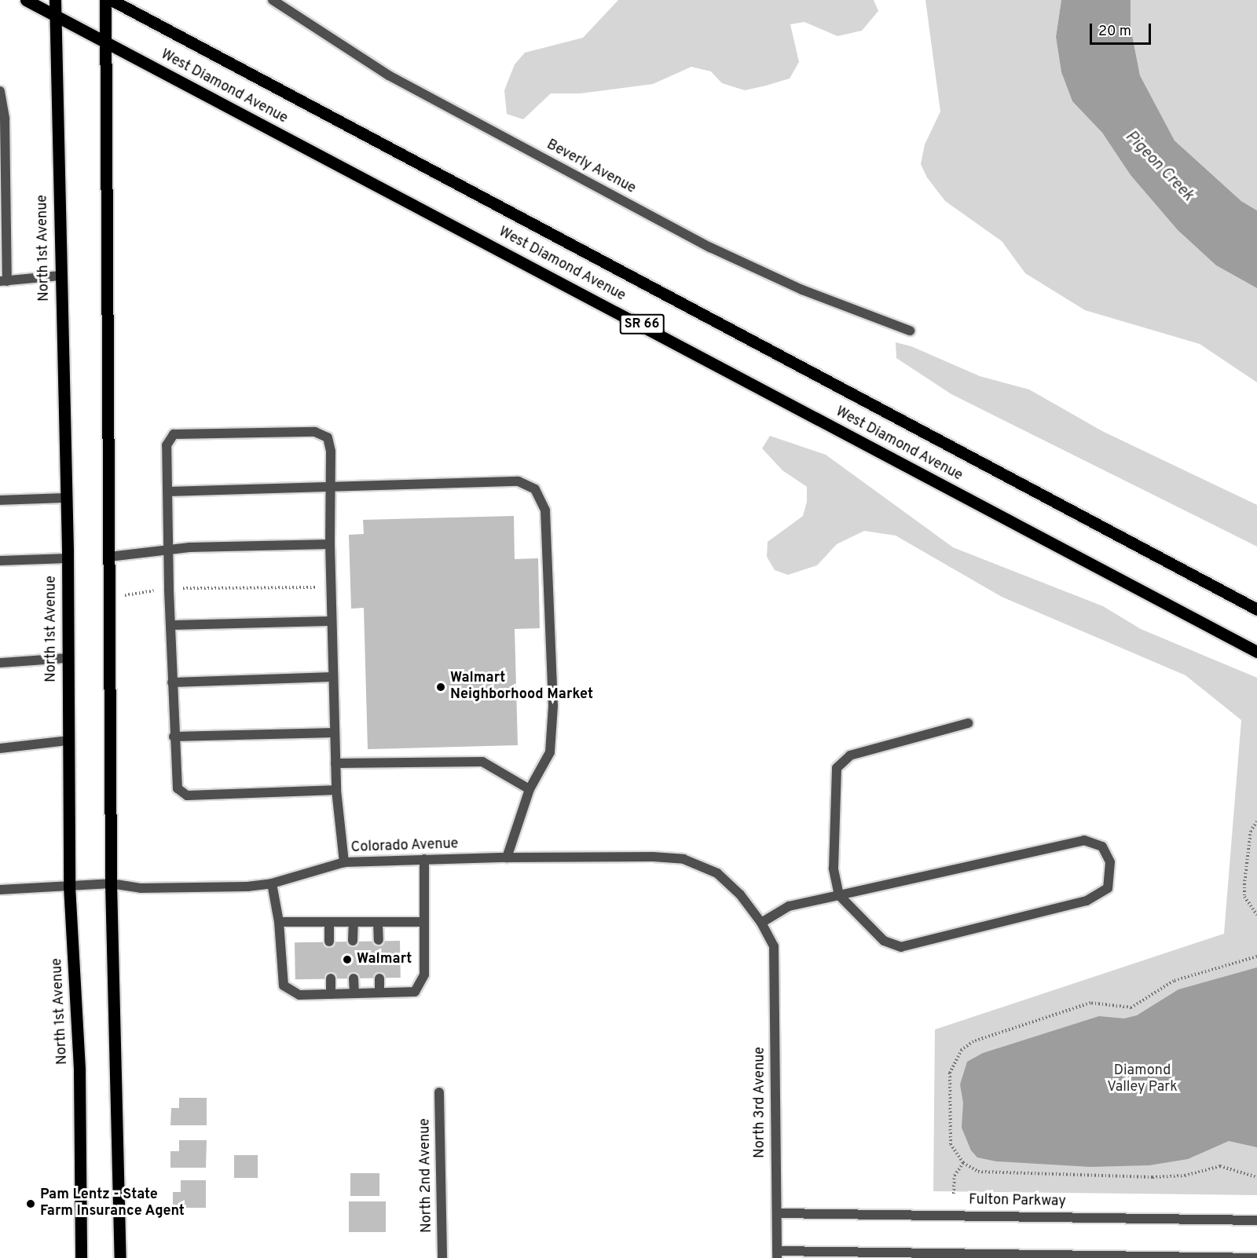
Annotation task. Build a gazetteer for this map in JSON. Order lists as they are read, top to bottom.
{
  "streets": {
    "main road": ["West Diamond Avenue", "North 1st Avenue", "SR 66"],
    "street": [
      "Beverly Avenue",
      "Colorado Avenue",
      "North 3rd Avenue",
      "North 2nd Avenue",
      "Fulton Parkway"
    ]
  },
  "crossings": [
    ["West Diamond Avenue", "North 1st Avenue"],
    ["North 1st Avenue", "Colorado Avenue"],
    ["Colorado Avenue", "North 3rd Avenue"],
    ["North 3rd Avenue", "Fulton Parkway"]
  ],
  "water": ["Pigeon Creek"],
  "parks": ["Diamond Valley Park"],
  "places": ["Walmart Neighborhood Market", "Walmart", "Pam Lentz - State Farm Insurance Agent"],
  "scale_bar": "20 m"
}
